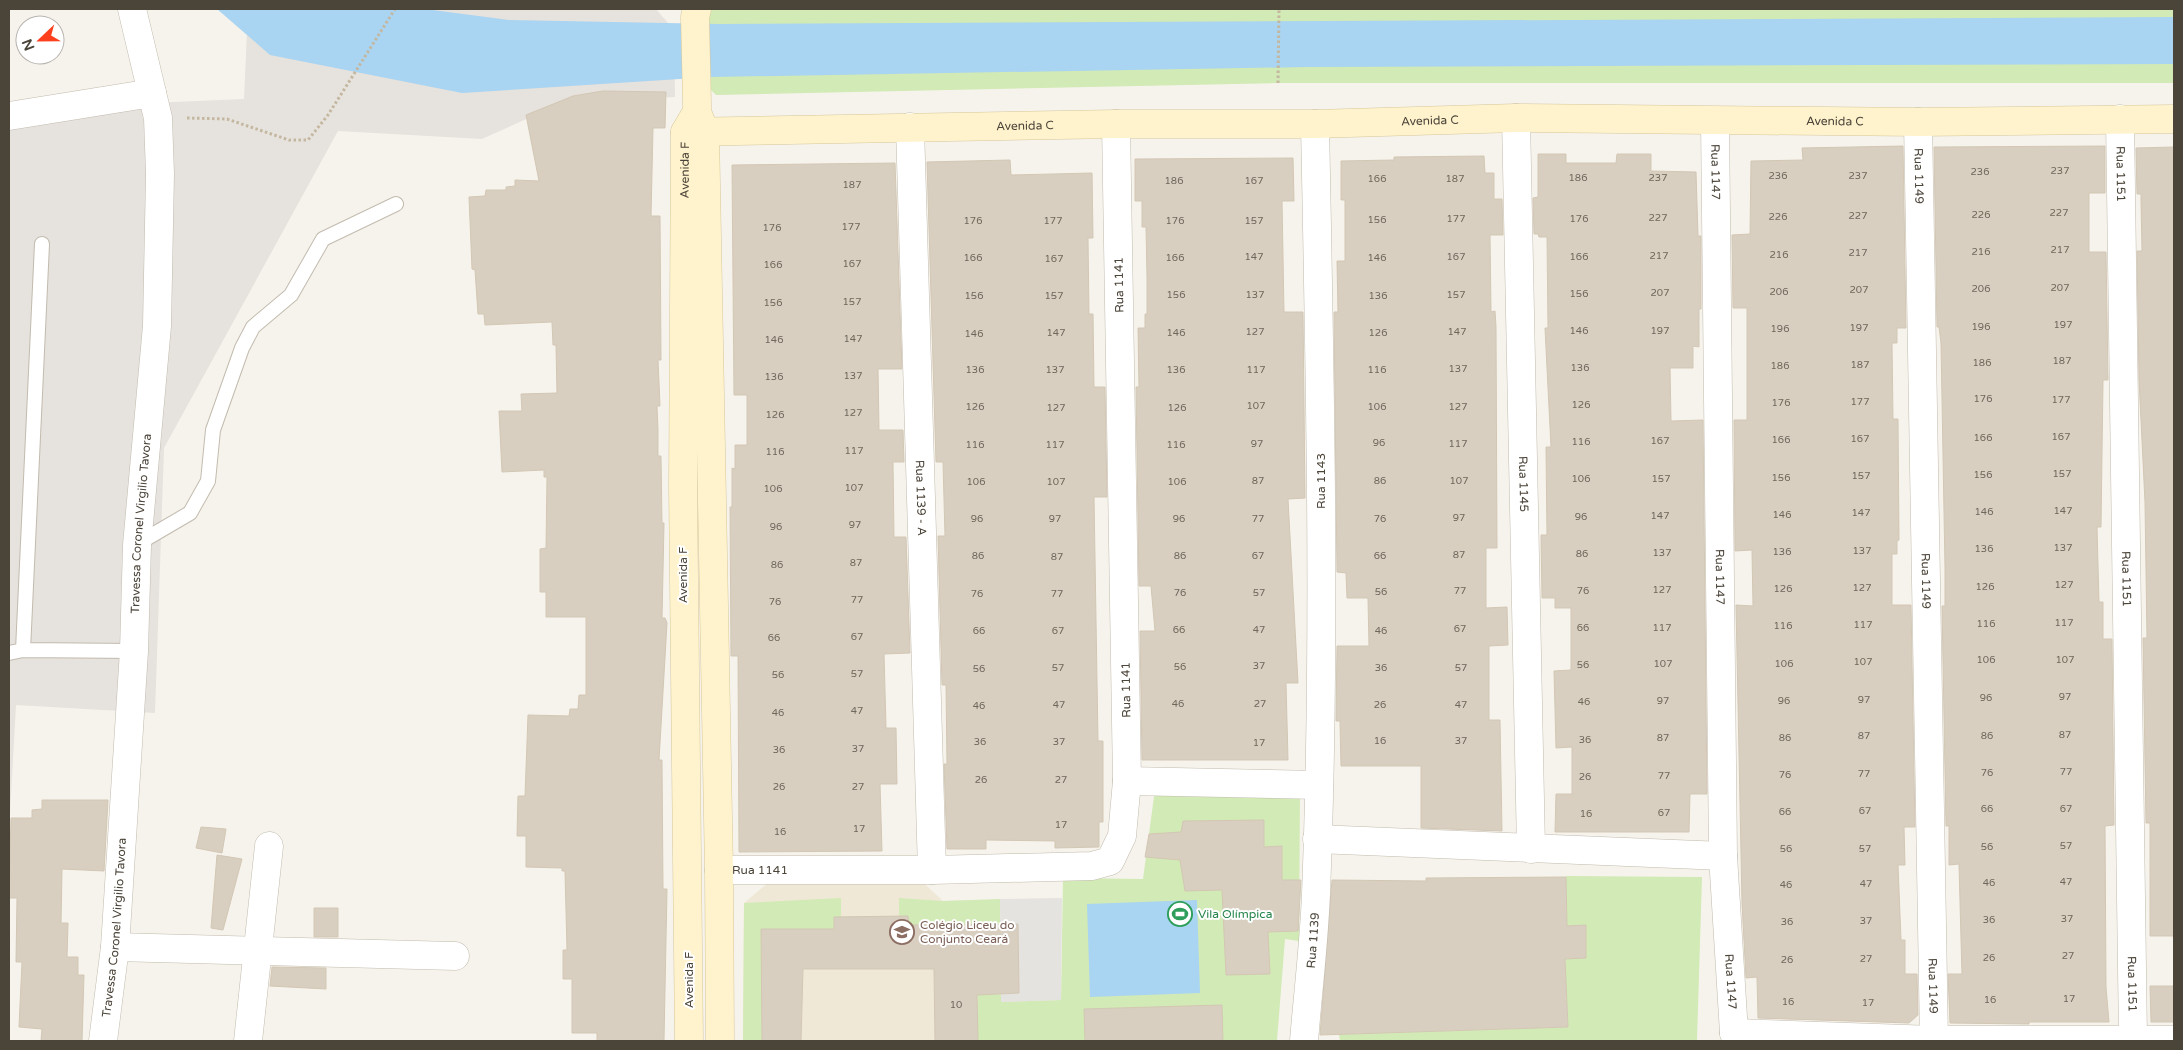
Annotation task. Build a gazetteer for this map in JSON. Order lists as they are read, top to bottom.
{
  "streets": {
    "street": [
      "Avenida C",
      "Avenida F",
      "Rua 1147",
      "Rua 1151",
      "Rua 1149",
      "Rua 1141",
      "Rua 1143",
      "Rua 1145",
      "Rua 1139 - A",
      "Travessa Coronel Virgilio Tavora",
      "Rua 1139"
    ]
  },
  "crossings": [
    ["Avenida C", "Avenida F"],
    ["Avenida C", "Rua 1147"],
    ["Avenida C", "Rua 1151"],
    ["Avenida C", "Rua 1149"],
    ["Avenida C", "Rua 1141"],
    ["Avenida C", "Rua 1143"],
    ["Avenida C", "Rua 1145"],
    ["Avenida C", "Rua 1139 - A"],
    ["Avenida F", "Rua 1141"],
    ["Rua 1141", "Rua 1139 - A"],
    ["Rua 1143", "Rua 1139"]
  ],
  "places": {
    "sports": ["Vila Olímpica"],
    "school or university": ["Colégio Liceu do Conjunto Ceará"]
  },
  "house_numbers": [
    "237",
    "236",
    "236",
    "237",
    "186",
    "237",
    "166",
    "187",
    "186",
    "167",
    "187",
    "227",
    "226",
    "227",
    "226",
    "227",
    "177",
    "176",
    "156",
    "176",
    "177",
    "176",
    "157",
    "177",
    "176",
    "217",
    "216",
    "217",
    "216",
    "217",
    "147",
    "167",
    "166",
    "166",
    "166",
    "146",
    "167",
    "167",
    "166",
    "207",
    "206",
    "207",
    "206",
    "207",
    "156",
    "156",
    "137",
    "157",
    "156",
    "157",
    "136",
    "157",
    "156",
    "197",
    "196",
    "197",
    "196",
    "146",
    "197",
    "127",
    "147",
    "147",
    "146",
    "126",
    "146",
    "147",
    "146",
    "187",
    "186",
    "187",
    "186",
    "136",
    "137",
    "136",
    "137",
    "136",
    "117",
    "116",
    "137",
    "136",
    "176",
    "177",
    "177",
    "176",
    "126",
    "107",
    "126",
    "106",
    "127",
    "127",
    "126",
    "127",
    "126",
    "167",
    "166",
    "167",
    "166",
    "167",
    "116",
    "96",
    "97",
    "117",
    "116",
    "117",
    "116",
    "117",
    "116",
    "157",
    "156",
    "157",
    "156",
    "106",
    "157",
    "87",
    "86",
    "107",
    "106",
    "107",
    "106",
    "107",
    "106",
    "147",
    "146",
    "147",
    "146",
    "147",
    "96",
    "97",
    "96",
    "97",
    "96",
    "77",
    "76",
    "97",
    "96",
    "137",
    "136",
    "137",
    "136",
    "137",
    "86",
    "87",
    "86",
    "86",
    "67",
    "66",
    "87",
    "87",
    "86",
    "127",
    "126",
    "127",
    "126",
    "127",
    "77",
    "76",
    "56",
    "76",
    "57",
    "76",
    "77",
    "77",
    "76",
    "117",
    "116",
    "117",
    "116",
    "66",
    "117",
    "67",
    "66",
    "47",
    "66",
    "67",
    "46",
    "67",
    "66",
    "106",
    "107",
    "107",
    "107",
    "106",
    "56",
    "37",
    "56",
    "57",
    "36",
    "57",
    "56",
    "57",
    "56",
    "97",
    "96",
    "97",
    "97",
    "96",
    "46",
    "46",
    "27",
    "47",
    "26",
    "47",
    "46",
    "47",
    "46",
    "87",
    "87",
    "86",
    "87",
    "86",
    "36",
    "16",
    "37",
    "36",
    "37",
    "17",
    "37",
    "36",
    "77",
    "76",
    "77",
    "76",
    "77",
    "26",
    "26",
    "27",
    "26",
    "27",
    "66",
    "67",
    "67",
    "66",
    "67",
    "16",
    "17",
    "17",
    "16",
    "57",
    "56",
    "56",
    "57",
    "47",
    "46",
    "47",
    "46",
    "37",
    "36",
    "37",
    "36",
    "27",
    "26",
    "27",
    "26",
    "17",
    "16",
    "16",
    "17",
    "10"
  ],
  "north": "left"
}
